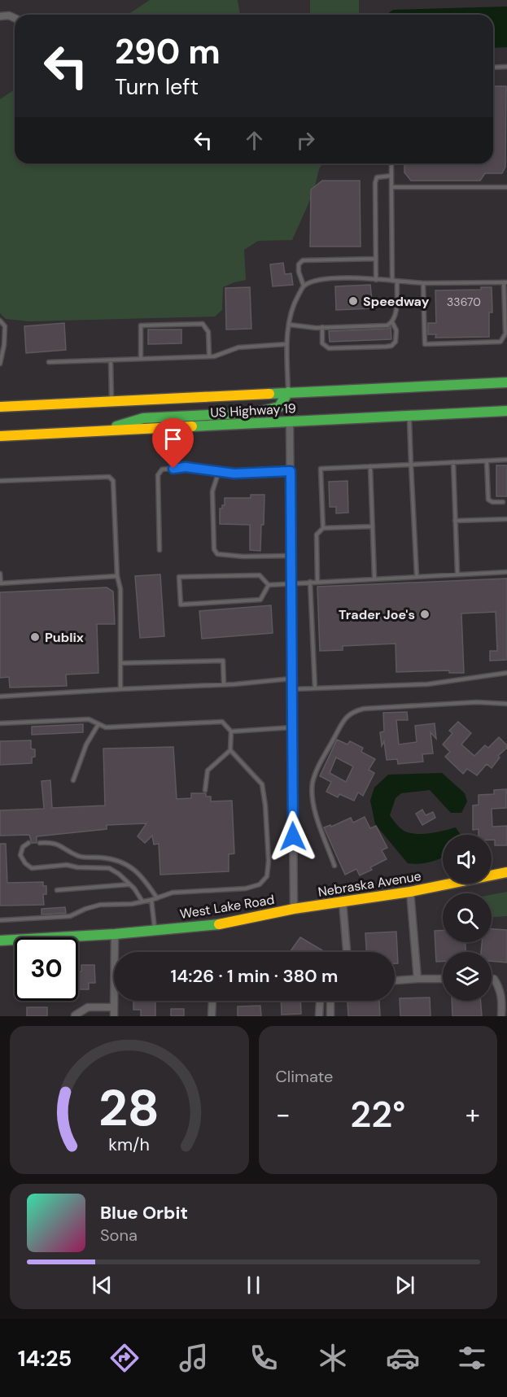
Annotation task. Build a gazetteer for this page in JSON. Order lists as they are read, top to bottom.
{
  "streets": {
    "main road": ["US Highway 19", "Nebraska Avenue", "West Lake Road"]
  },
  "crossings": [
    ["US Highway 19", "West Lake Road"],
    ["Nebraska Avenue", "West Lake Road"]
  ],
  "places": ["Speedway", "Trader Joe's", "Publix"],
  "house_numbers": ["33670"],
  "page": {
    "turn": ["290 m", "Turn left"],
    "limit": "30",
    "trip": "14:26 · 1 min · 380 m",
    "tile": "Climate",
    "heat": ["−", "22°", "+"],
    "song": ["Blue Orbit", "Sona"],
    "tabs": "14:25",
    "gauge": ["28", "km/h"]
  }
}
